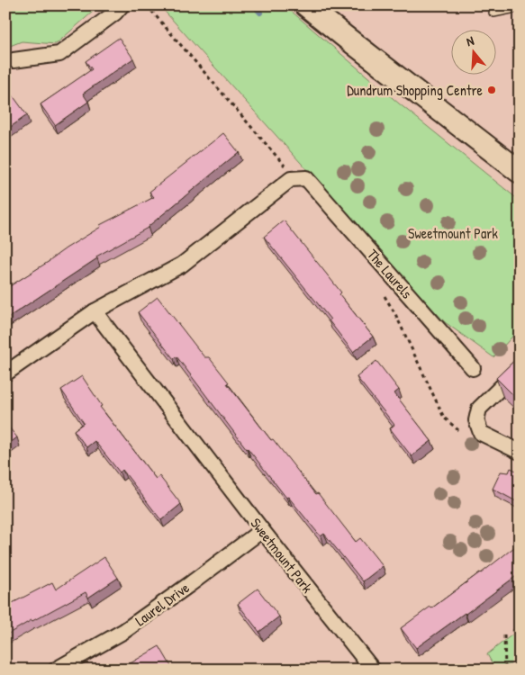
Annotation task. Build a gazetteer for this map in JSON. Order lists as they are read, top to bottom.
{
  "streets": {
    "street": ["The Laurels", "Sweetmount Park", "Laurel Drive"]
  },
  "crossings": [
    ["Sweetmount Park", "Laurel Drive"]
  ],
  "parks": ["Sweetmount Park"],
  "places": ["Dundrum Shopping Centre"],
  "north": "top"
}
